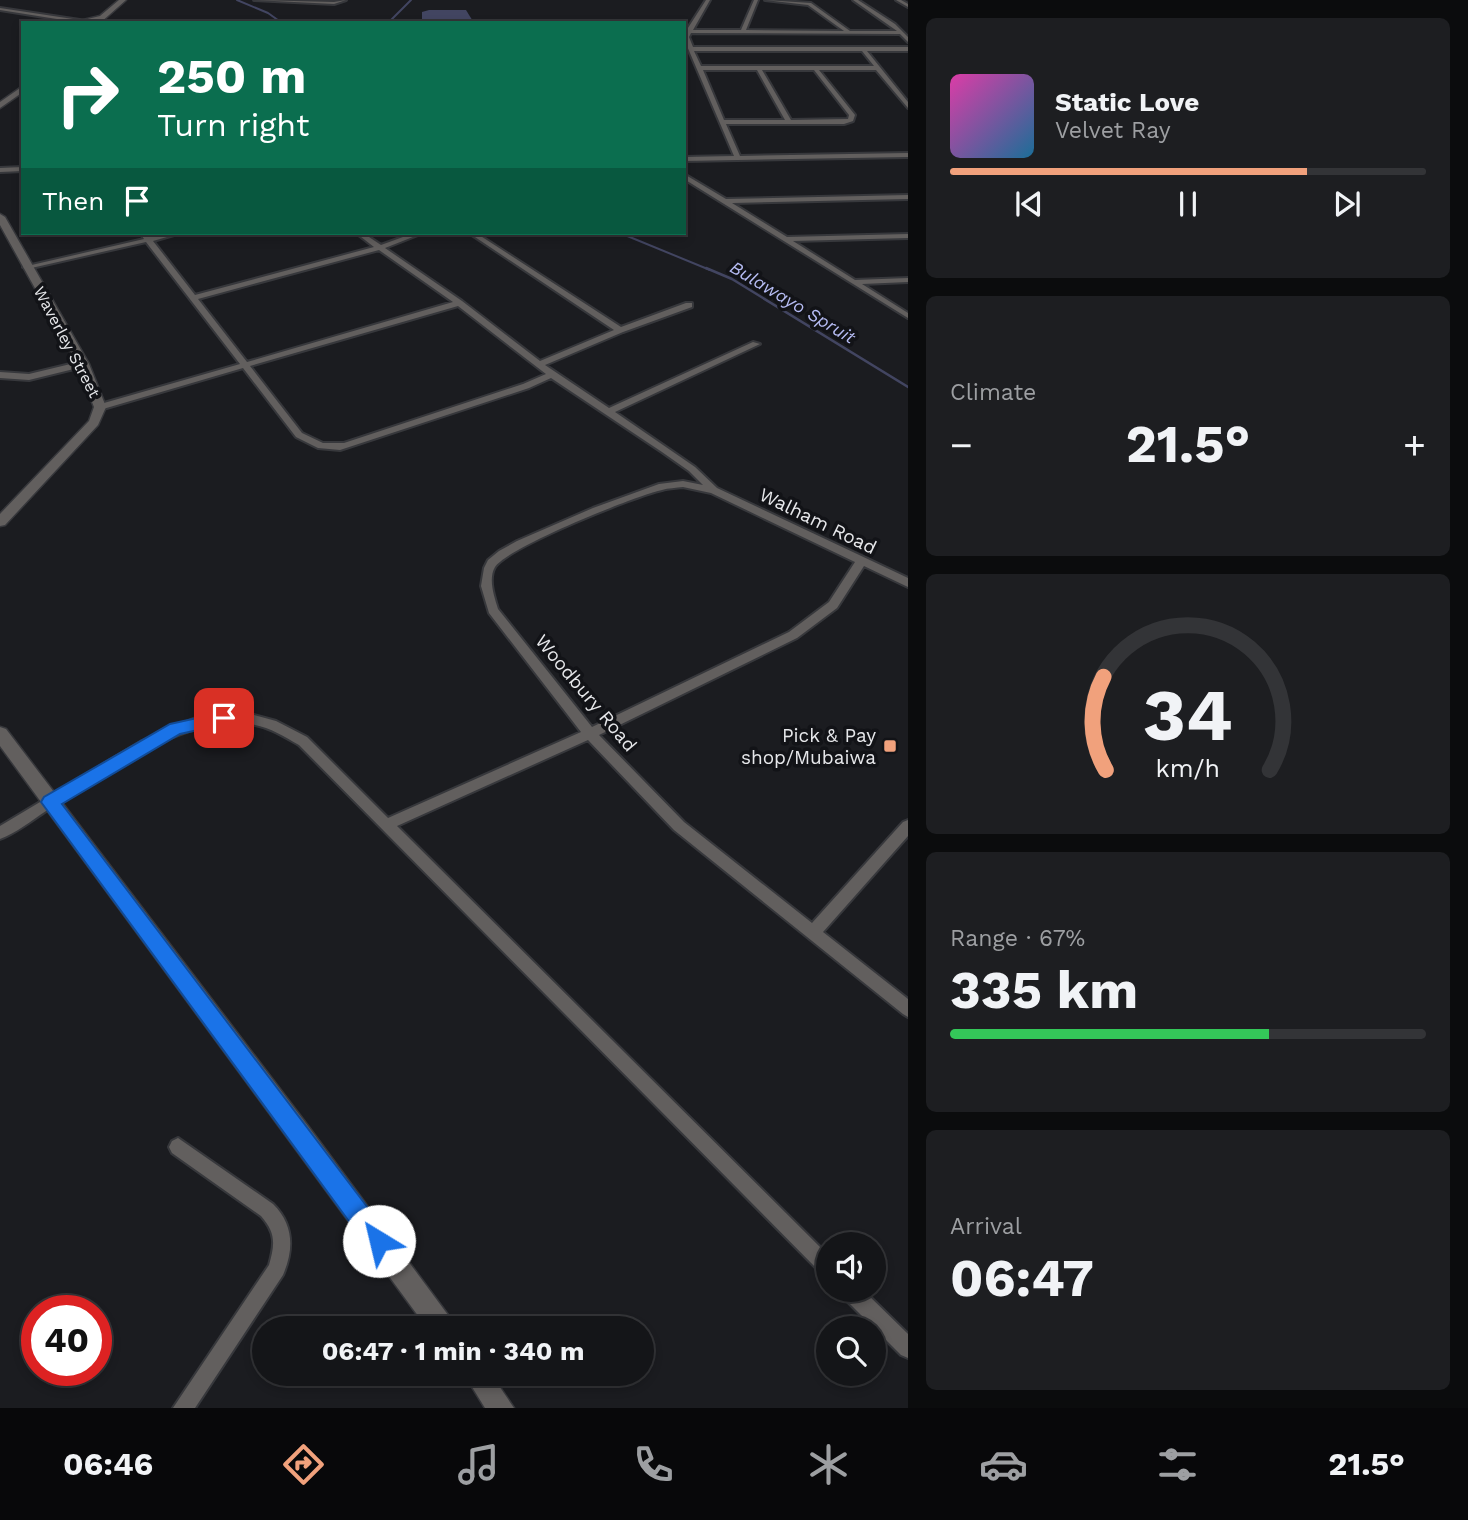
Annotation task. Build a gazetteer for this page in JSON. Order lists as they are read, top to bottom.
{
  "streets": {
    "street": ["Waverley Street", "Walham Road", "Woodbury Road"]
  },
  "crossings": [
    ["Walham Road", "Woodbury Road"]
  ],
  "water": ["Bulawayo Spruit"],
  "places": {
    "transit": ["Pick & Pay shop/Mubaiwa"]
  },
  "page": {
    "turn": ["250 m", "Turn right"],
    "song": ["Static Love", "Velvet Ray"],
    "then": "Then",
    "tile": [
      "Climate",
      ["Range · 67%", "335 km"],
      ["Arrival", "06:47"]
    ],
    "heat": ["−", "21.5°", "+"],
    "limit": "40",
    "trip": "06:47 · 1 min · 340 m",
    "tabs": ["06:46", "21.5°"],
    "gauge": ["34", "km/h"]
  }
}
